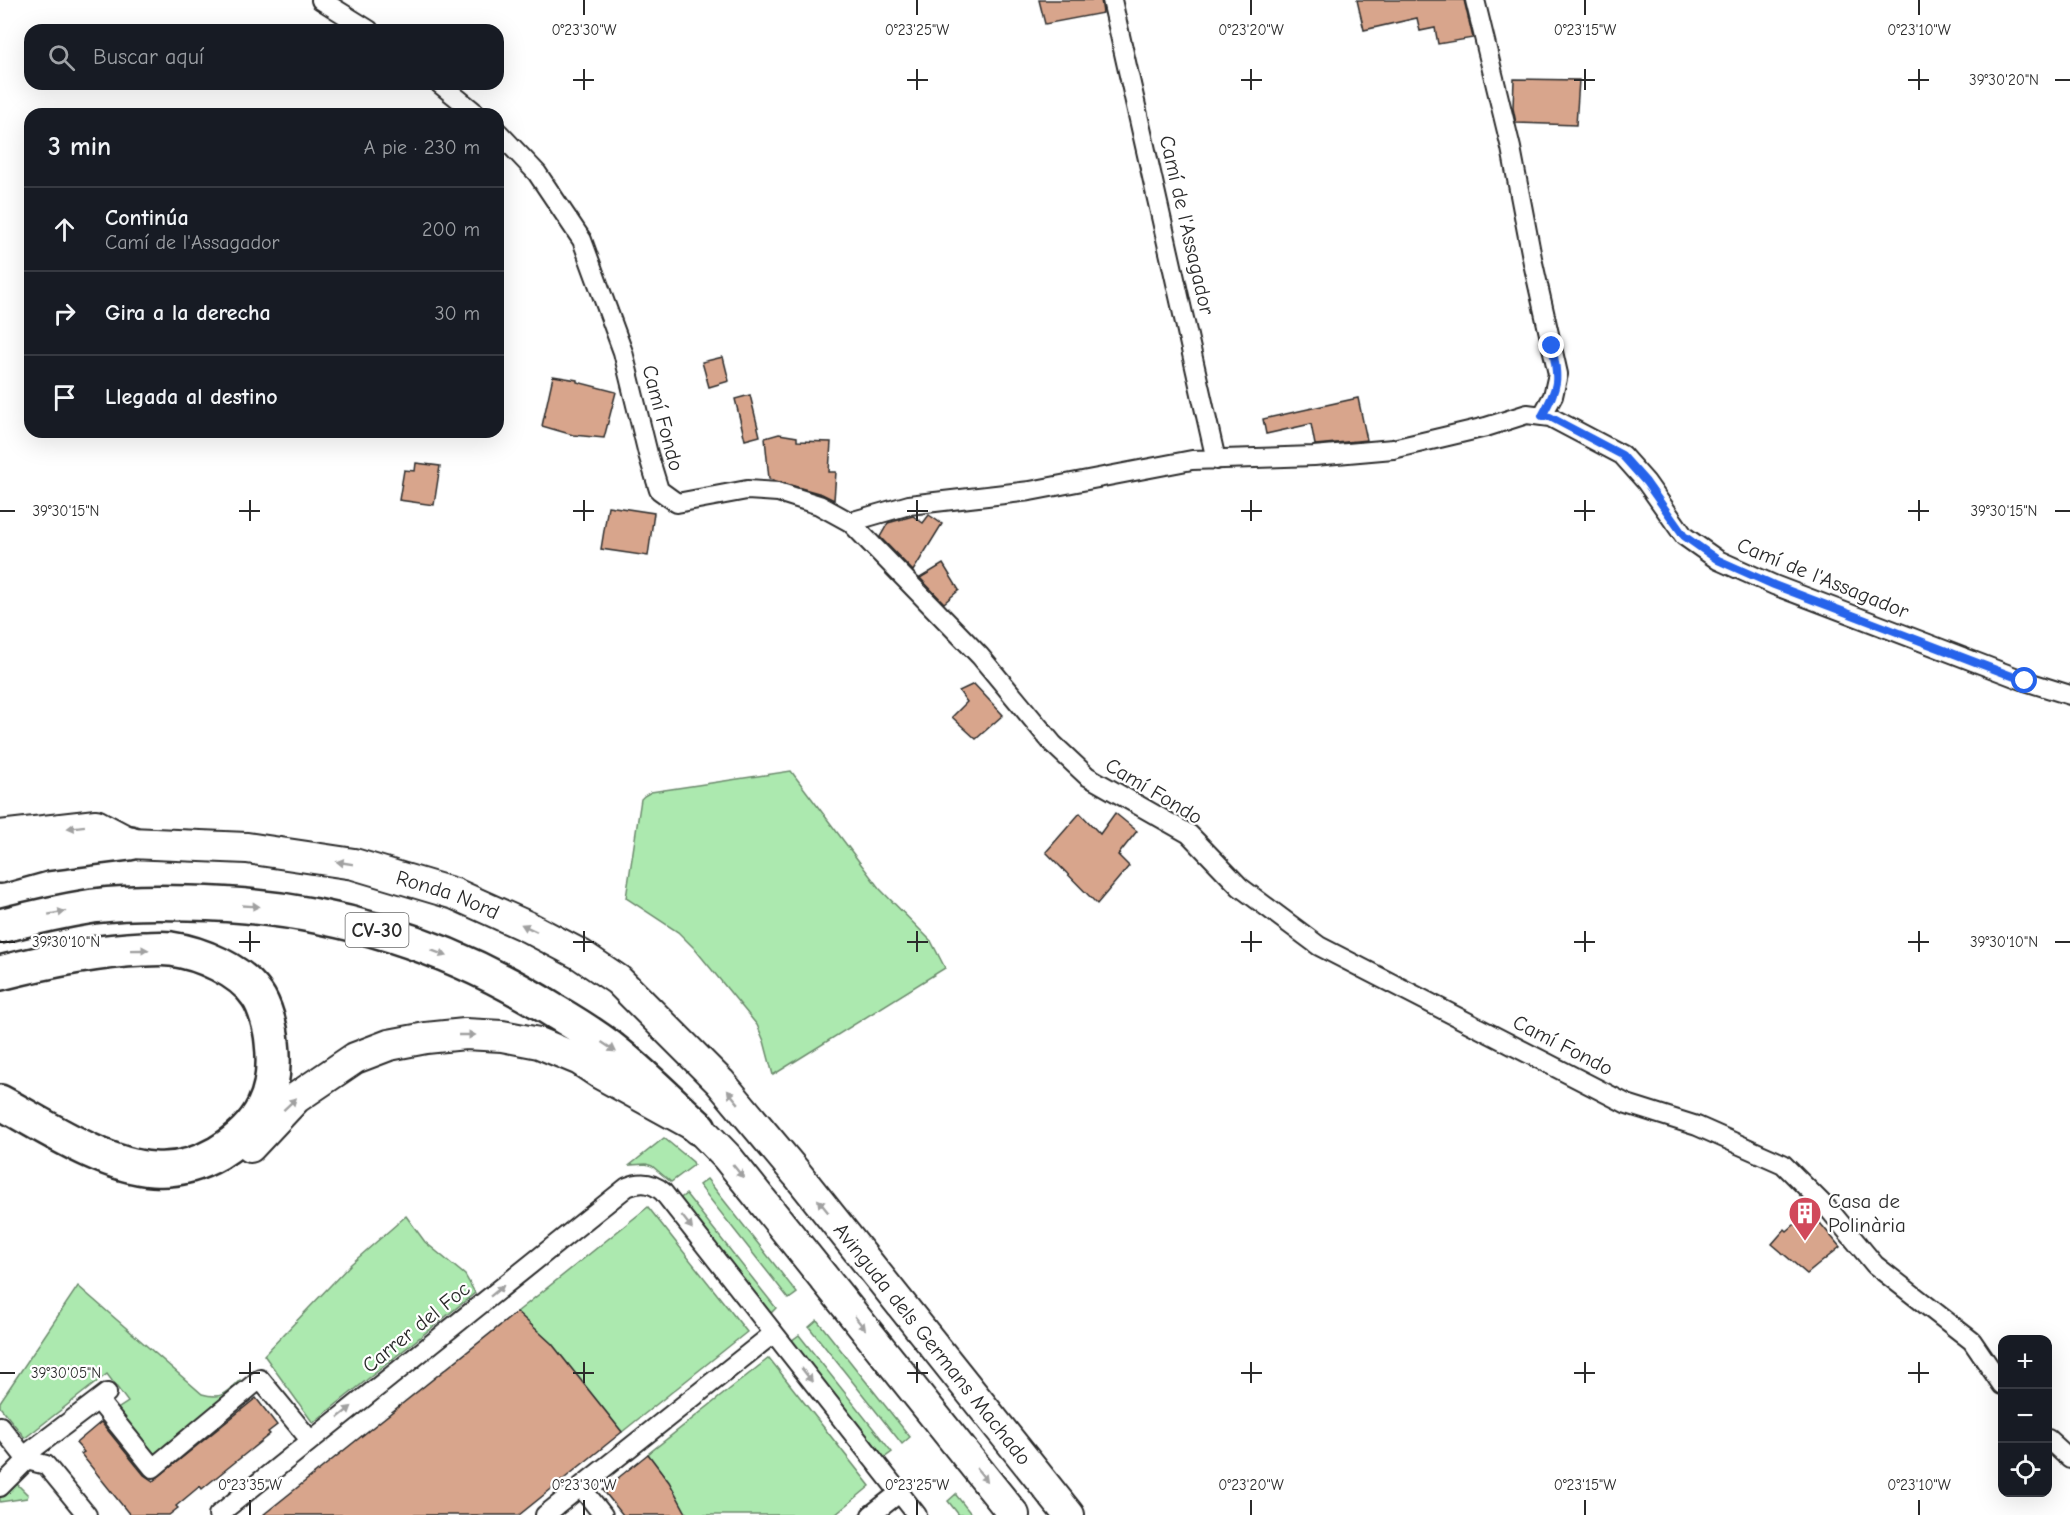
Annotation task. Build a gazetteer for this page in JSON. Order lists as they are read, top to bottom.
{
  "streets": {
    "highway": ["Ronda Nord", "CV-30"],
    "main road": ["Avinguda dels Germans Machado"],
    "street": ["Camí de l'Assagador", "Camí Fondo", "Carrer del Foc"]
  },
  "crossings": [
    ["Camí de l'Assagador", "Camí Fondo"],
    ["Ronda Nord", "Avinguda dels Germans Machado"],
    ["CV-30", "Avinguda dels Germans Machado"]
  ],
  "places": {
    "building": ["Casa de Polinària"]
  },
  "page": {
    "search": "Buscar aquí",
    "heading": ["3 min", "A pie · 230 m"],
    "list": [
      ["Continúa", "Camí de l'Assagador", "200 m"],
      ["Gira a la derecha", "30 m"],
      "Llegada al destino"
    ],
    "map_buttons": ["+", "−"]
  },
  "coordinates": [
    "0°23'30\"W",
    "0°23'25\"W",
    "0°23'20\"W",
    "0°23'15\"W",
    "0°23'10\"W",
    "39°30'20\"N",
    "39°30'15\"N",
    "39°30'10\"N",
    "39°30'05\"N",
    "0°23'35\"W"
  ]
}
